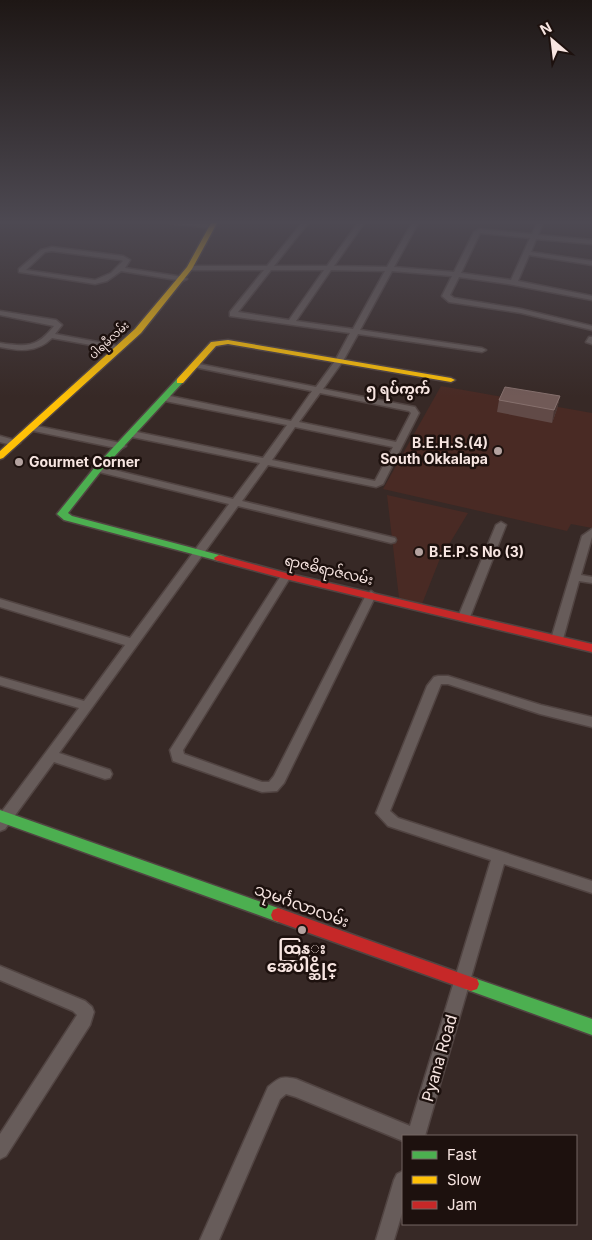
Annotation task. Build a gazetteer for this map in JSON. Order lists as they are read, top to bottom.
{
  "streets": {
    "street": [
      "ပါရမီလမ်း",
      "ရာဇဓိရာဇ်လမ်း",
      "သုမင်္ဂလာလမ်း",
      "Pyana Road"
    ]
  },
  "crossings": [
    ["သုမင်္ဂလာလမ်း", "Pyana Road"]
  ],
  "districts": ["၅ ရပ်ကွက်"],
  "places": [
    "B.E.H.S.(4) South Okkalapa",
    "Gourmet Corner",
    "B.E.P.S No (3)",
    "ထြန္း အေပါင္ဆိုင္"
  ],
  "legend": ["Fast", "Slow", "Jam"],
  "north": "top left"
}
